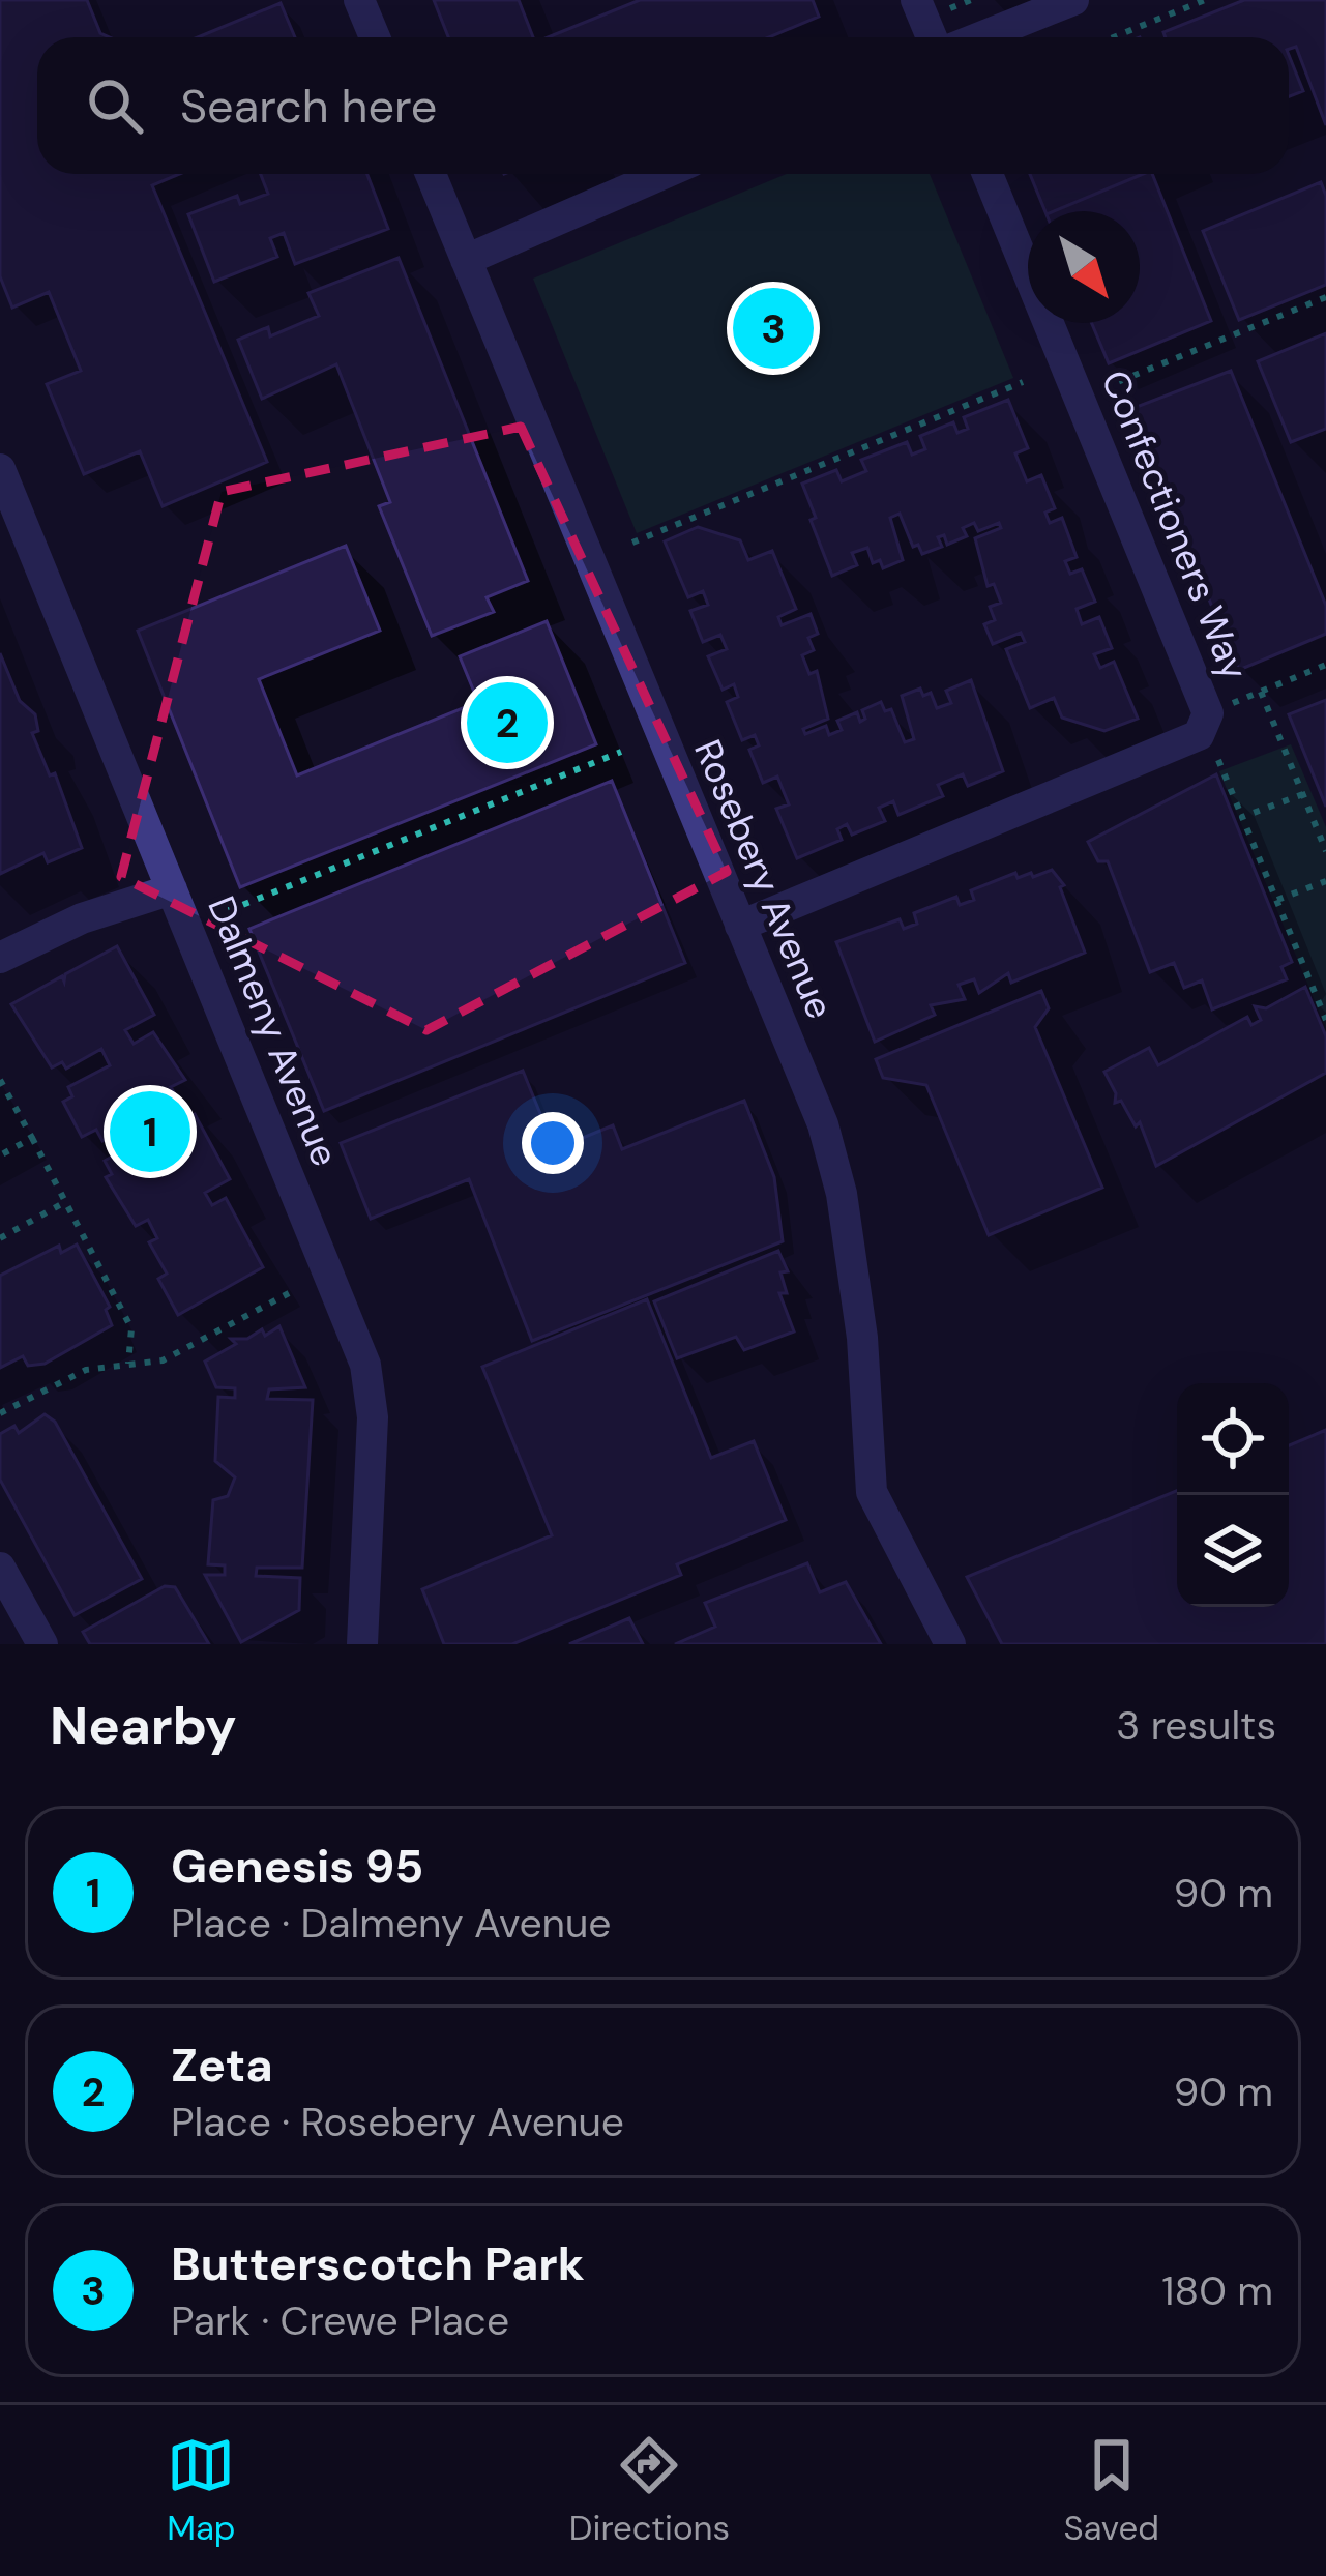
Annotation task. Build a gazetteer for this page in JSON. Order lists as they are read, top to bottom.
{
  "streets": {
    "street": ["Confectioners Way", "Rosebery Avenue", "Dalmeny Avenue"]
  },
  "crossings": [
    ["Confectioners Way", "Rosebery Avenue"]
  ],
  "north": "bottom right",
  "page": {
    "search": "Search here",
    "pins": ["3", "2", "1"],
    "heading": ["Nearby", "3 results"],
    "list": [
      {
        "mark": "1",
        "name": "Genesis 95",
        "note": "Place · Dalmeny Avenue",
        "value": "90 m"
      },
      {
        "mark": "2",
        "name": "Zeta",
        "note": "Place · Rosebery Avenue",
        "value": "90 m"
      },
      {
        "mark": "3",
        "name": "Butterscotch Park",
        "note": "Park · Crewe Place",
        "value": "180 m"
      }
    ],
    "nav": ["Map", "Directions", "Saved"]
  }
}
